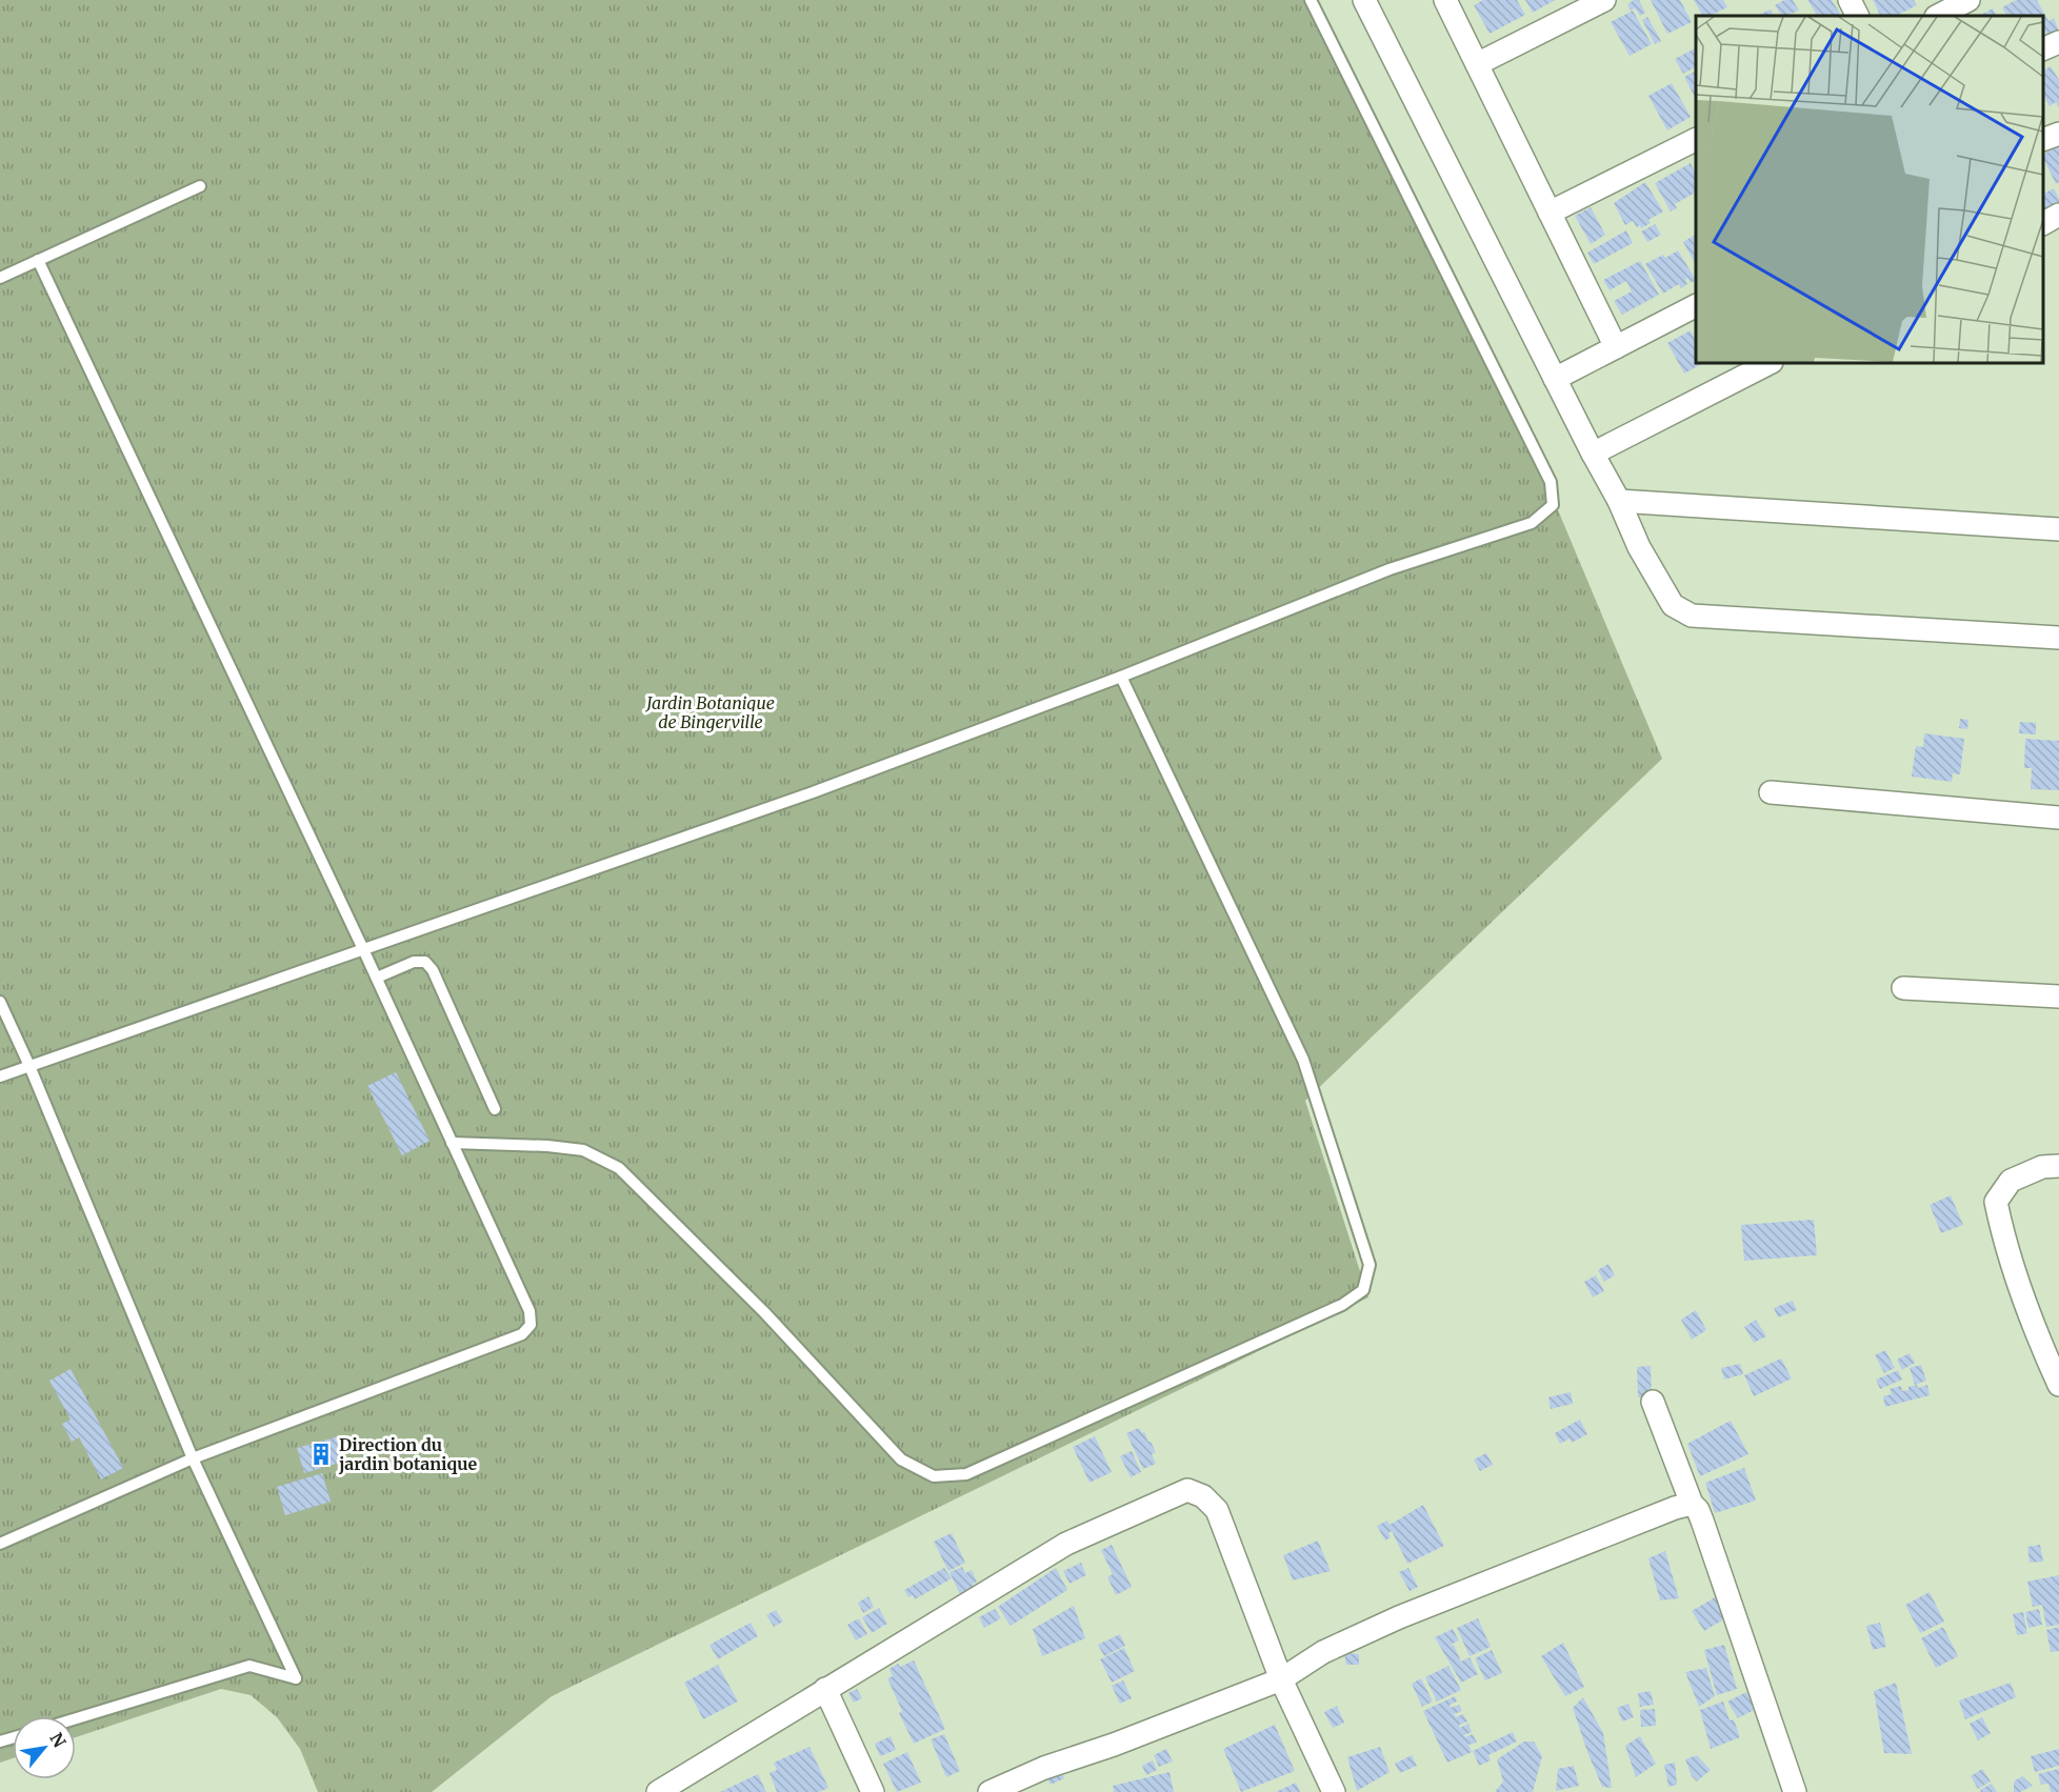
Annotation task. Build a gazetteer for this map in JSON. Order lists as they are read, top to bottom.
{
  "parks": ["Jardin Botanique de Bingerville"],
  "places": {
    "building": ["Direction du jardin botanique"]
  },
  "north": "top right"
}
